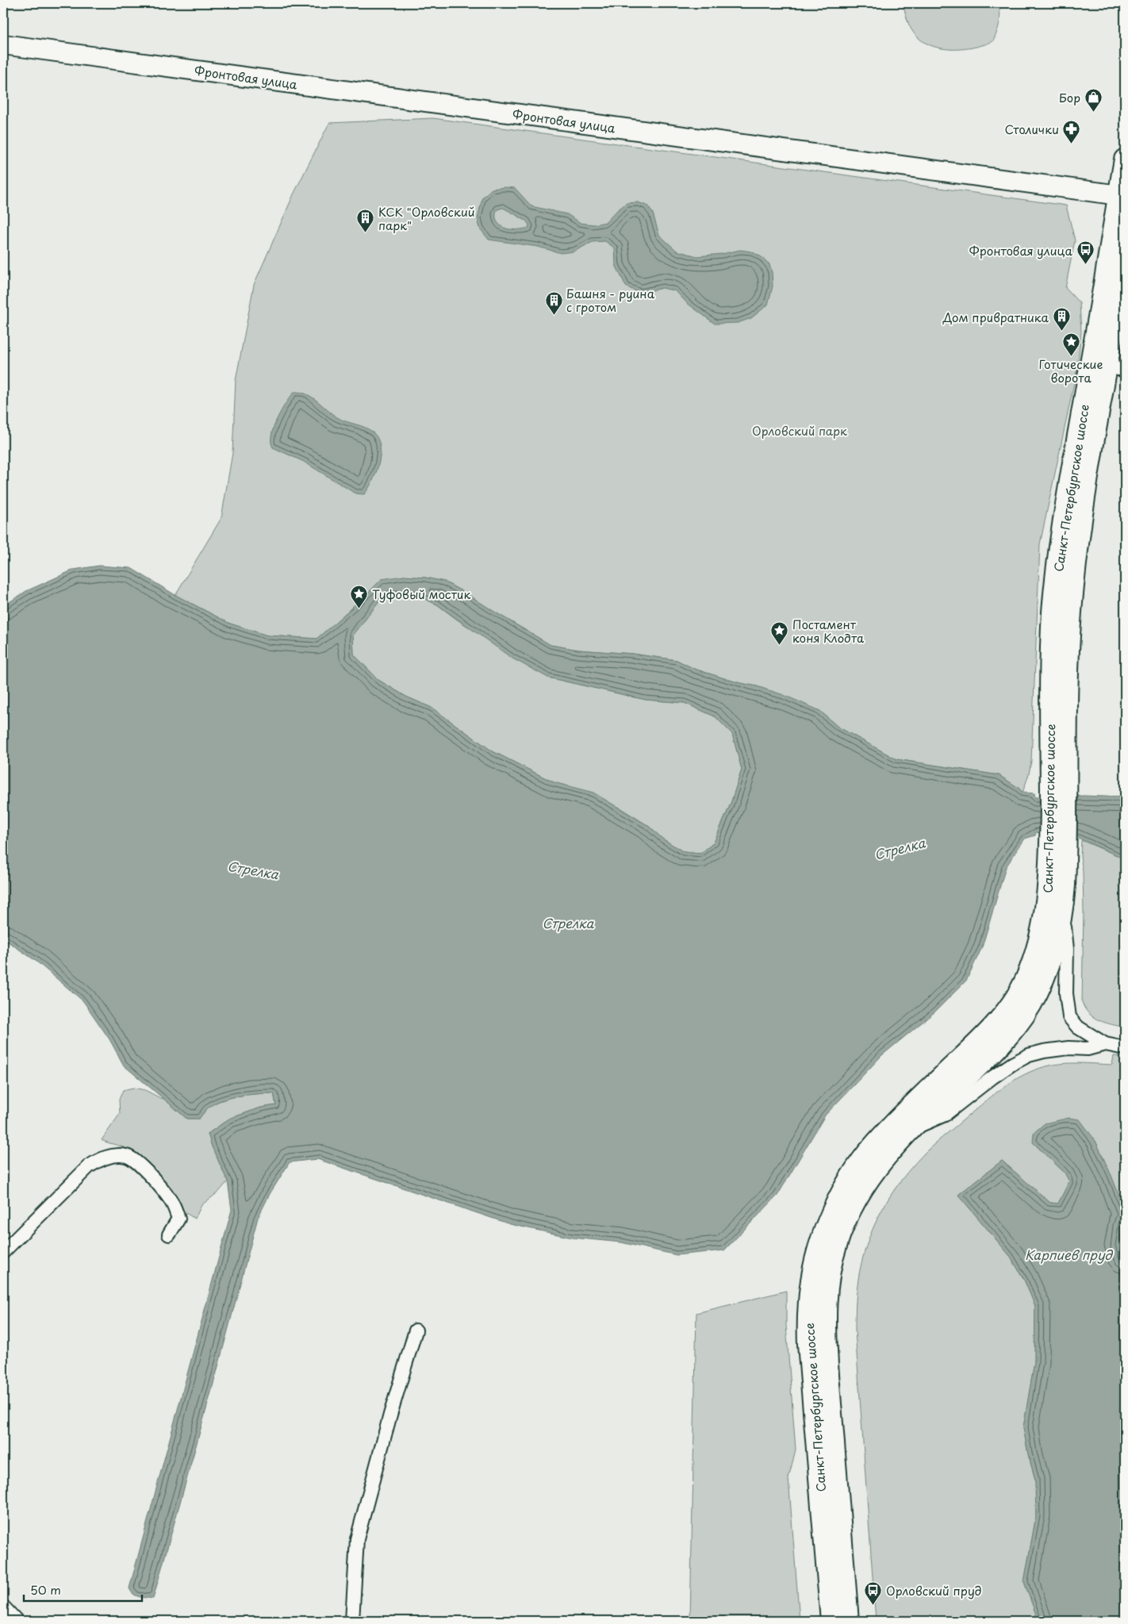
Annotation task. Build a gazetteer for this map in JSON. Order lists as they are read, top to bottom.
{
  "streets": {
    "main road": ["Фронтовая улица", "Санкт-Петербургское шоссе"]
  },
  "crossings": [
    ["Фронтовая улица", "Санкт-Петербургское шоссе"]
  ],
  "water": ["Стрелка", "Карпиев пруд"],
  "parks": ["Орловский парк"],
  "places": {
    "shop": ["Бор"],
    "pharmacy": ["Столички"],
    "building": ["КСК \"Орловский парк\"", "Башня - руина с гротом", "Дом привратника"],
    "bus stop": ["Фронтовая улица", "Орловский пруд"],
    "place": ["Готические ворота", "Туфовый мостик", "Постамент коня Клодта"]
  },
  "scale_bar": "50 m"
}
